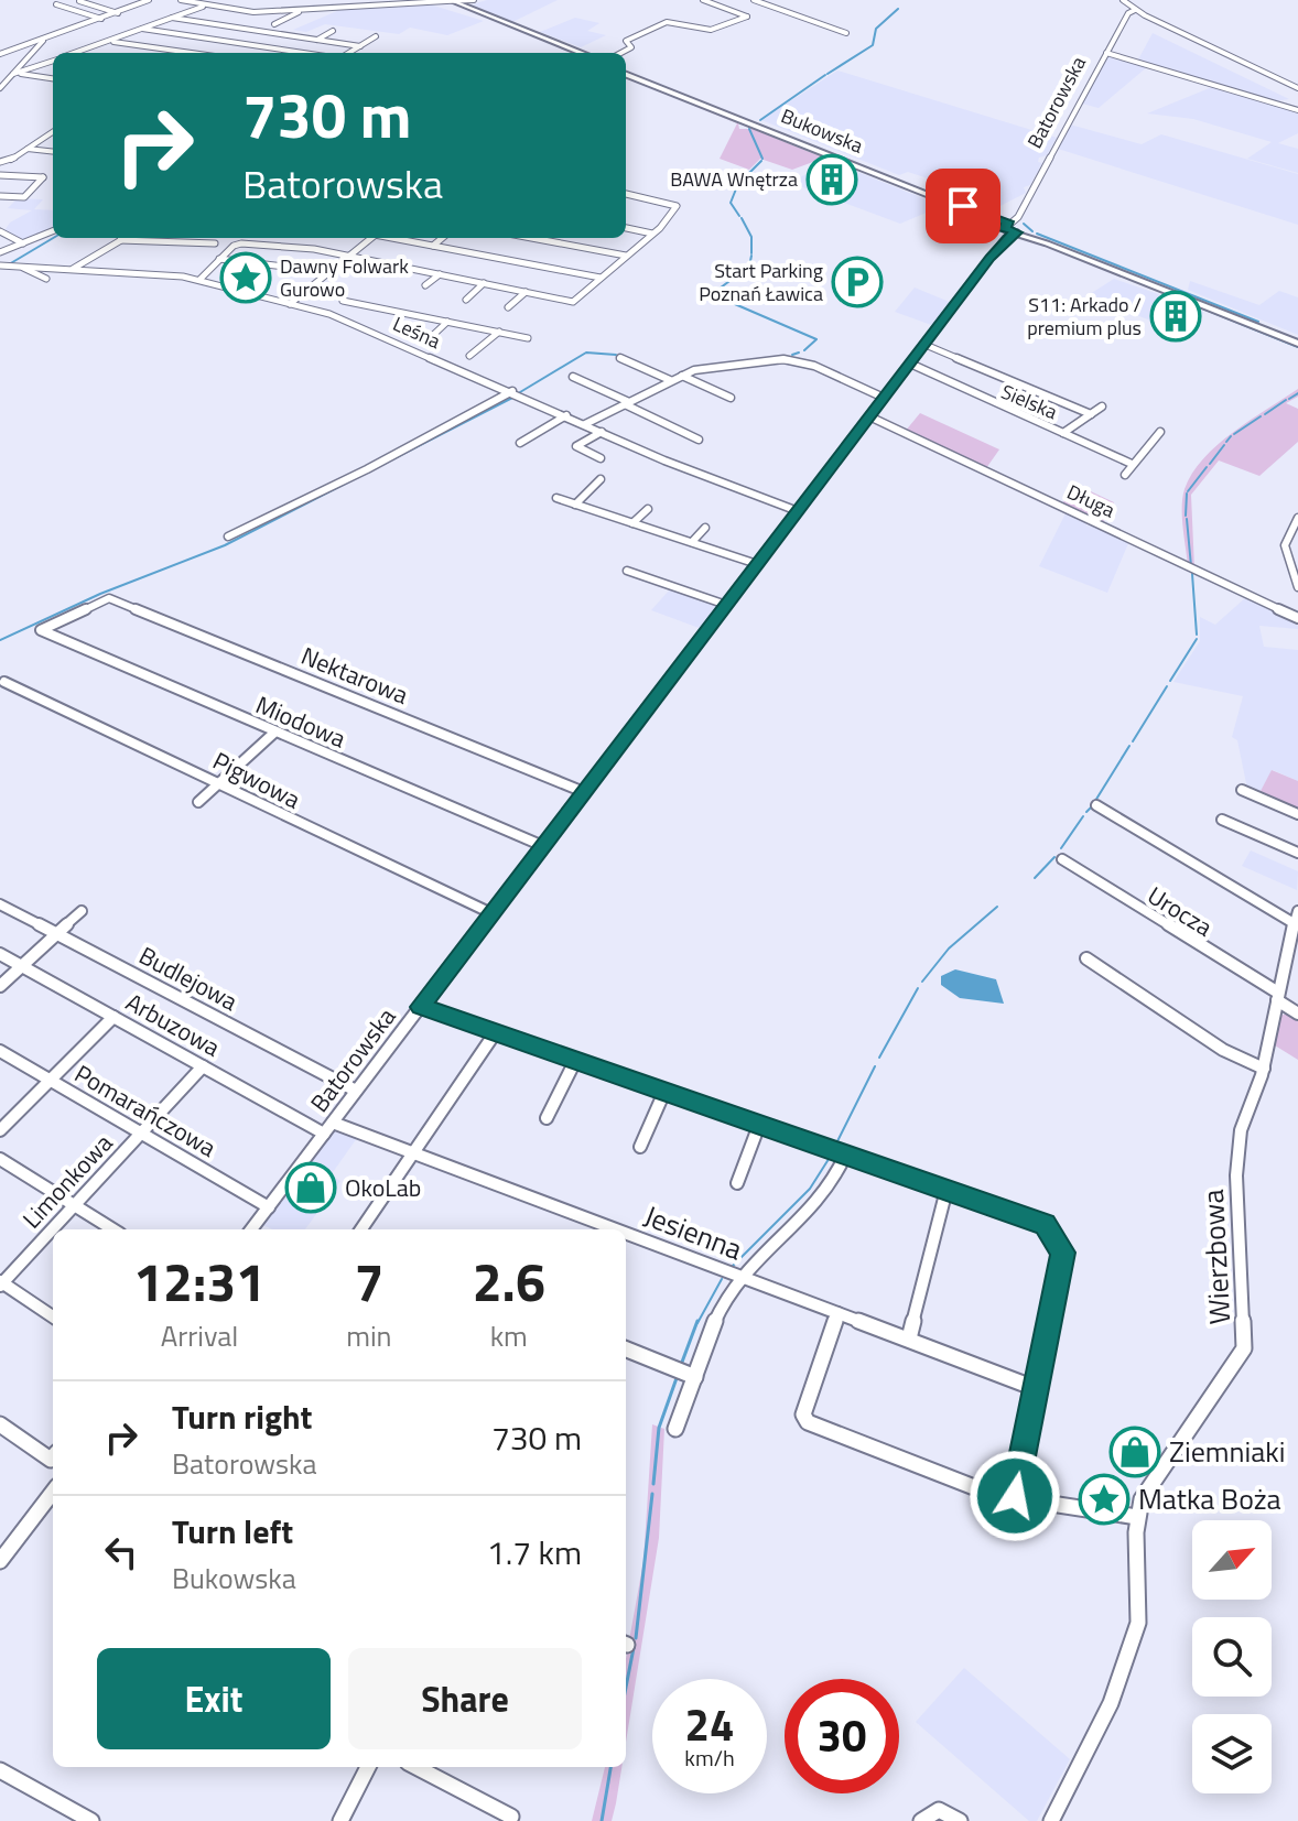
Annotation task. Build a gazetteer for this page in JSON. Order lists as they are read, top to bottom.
{
  "streets": {
    "main road": ["Bukowska"],
    "street": [
      "Batorowska",
      "Leśna",
      "Sielska",
      "Długa",
      "Nektarowa",
      "Miodowa",
      "Pigwowa",
      "Urocza",
      "Budlejowa",
      "Arbuzowa",
      "Pomarańczowa",
      "Limonkowa",
      "Jesienna",
      "Wierzbowa"
    ]
  },
  "crossings": [
    ["Batorowska", "Bukowska"],
    ["Batorowska", "Leśna"],
    ["Batorowska", "Sielska"],
    ["Batorowska", "Długa"],
    ["Batorowska", "Nektarowa"],
    ["Batorowska", "Miodowa"],
    ["Batorowska", "Pigwowa"],
    ["Batorowska", "Budlejowa"],
    ["Batorowska", "Arbuzowa"],
    ["Batorowska", "Pomarańczowa"],
    ["Batorowska", "Jesienna"],
    ["Nektarowa", "Miodowa"],
    ["Urocza", "Wierzbowa"],
    ["Arbuzowa", "Limonkowa"],
    ["Arbuzowa", "Jesienna"],
    ["Pomarańczowa", "Limonkowa"]
  ],
  "places": {
    "building": ["BAWA Wnętrza", "S11: Arkado / premium plus"],
    "place": ["Dawny Folwark Gurowo", "Matka Boża"],
    "parking": ["Start Parking Poznań Ławica"],
    "shop": ["OkoLab", "Ziemniaki"]
  },
  "north": "top right",
  "page": {
    "turn": ["730 m", "Batorowska"],
    "eta": [
      "12:31",
      "Arrival",
      "7",
      "min",
      "2.6",
      "km"
    ],
    "list": [
      {
        "name": "Turn right",
        "note": "Batorowska",
        "value": "730 m"
      },
      {
        "name": "Turn left",
        "note": "Bukowska",
        "value": "1.7 km"
      }
    ],
    "buttons": ["Exit", "Share"],
    "speed": "24 km/h",
    "limit": "30"
  }
}
